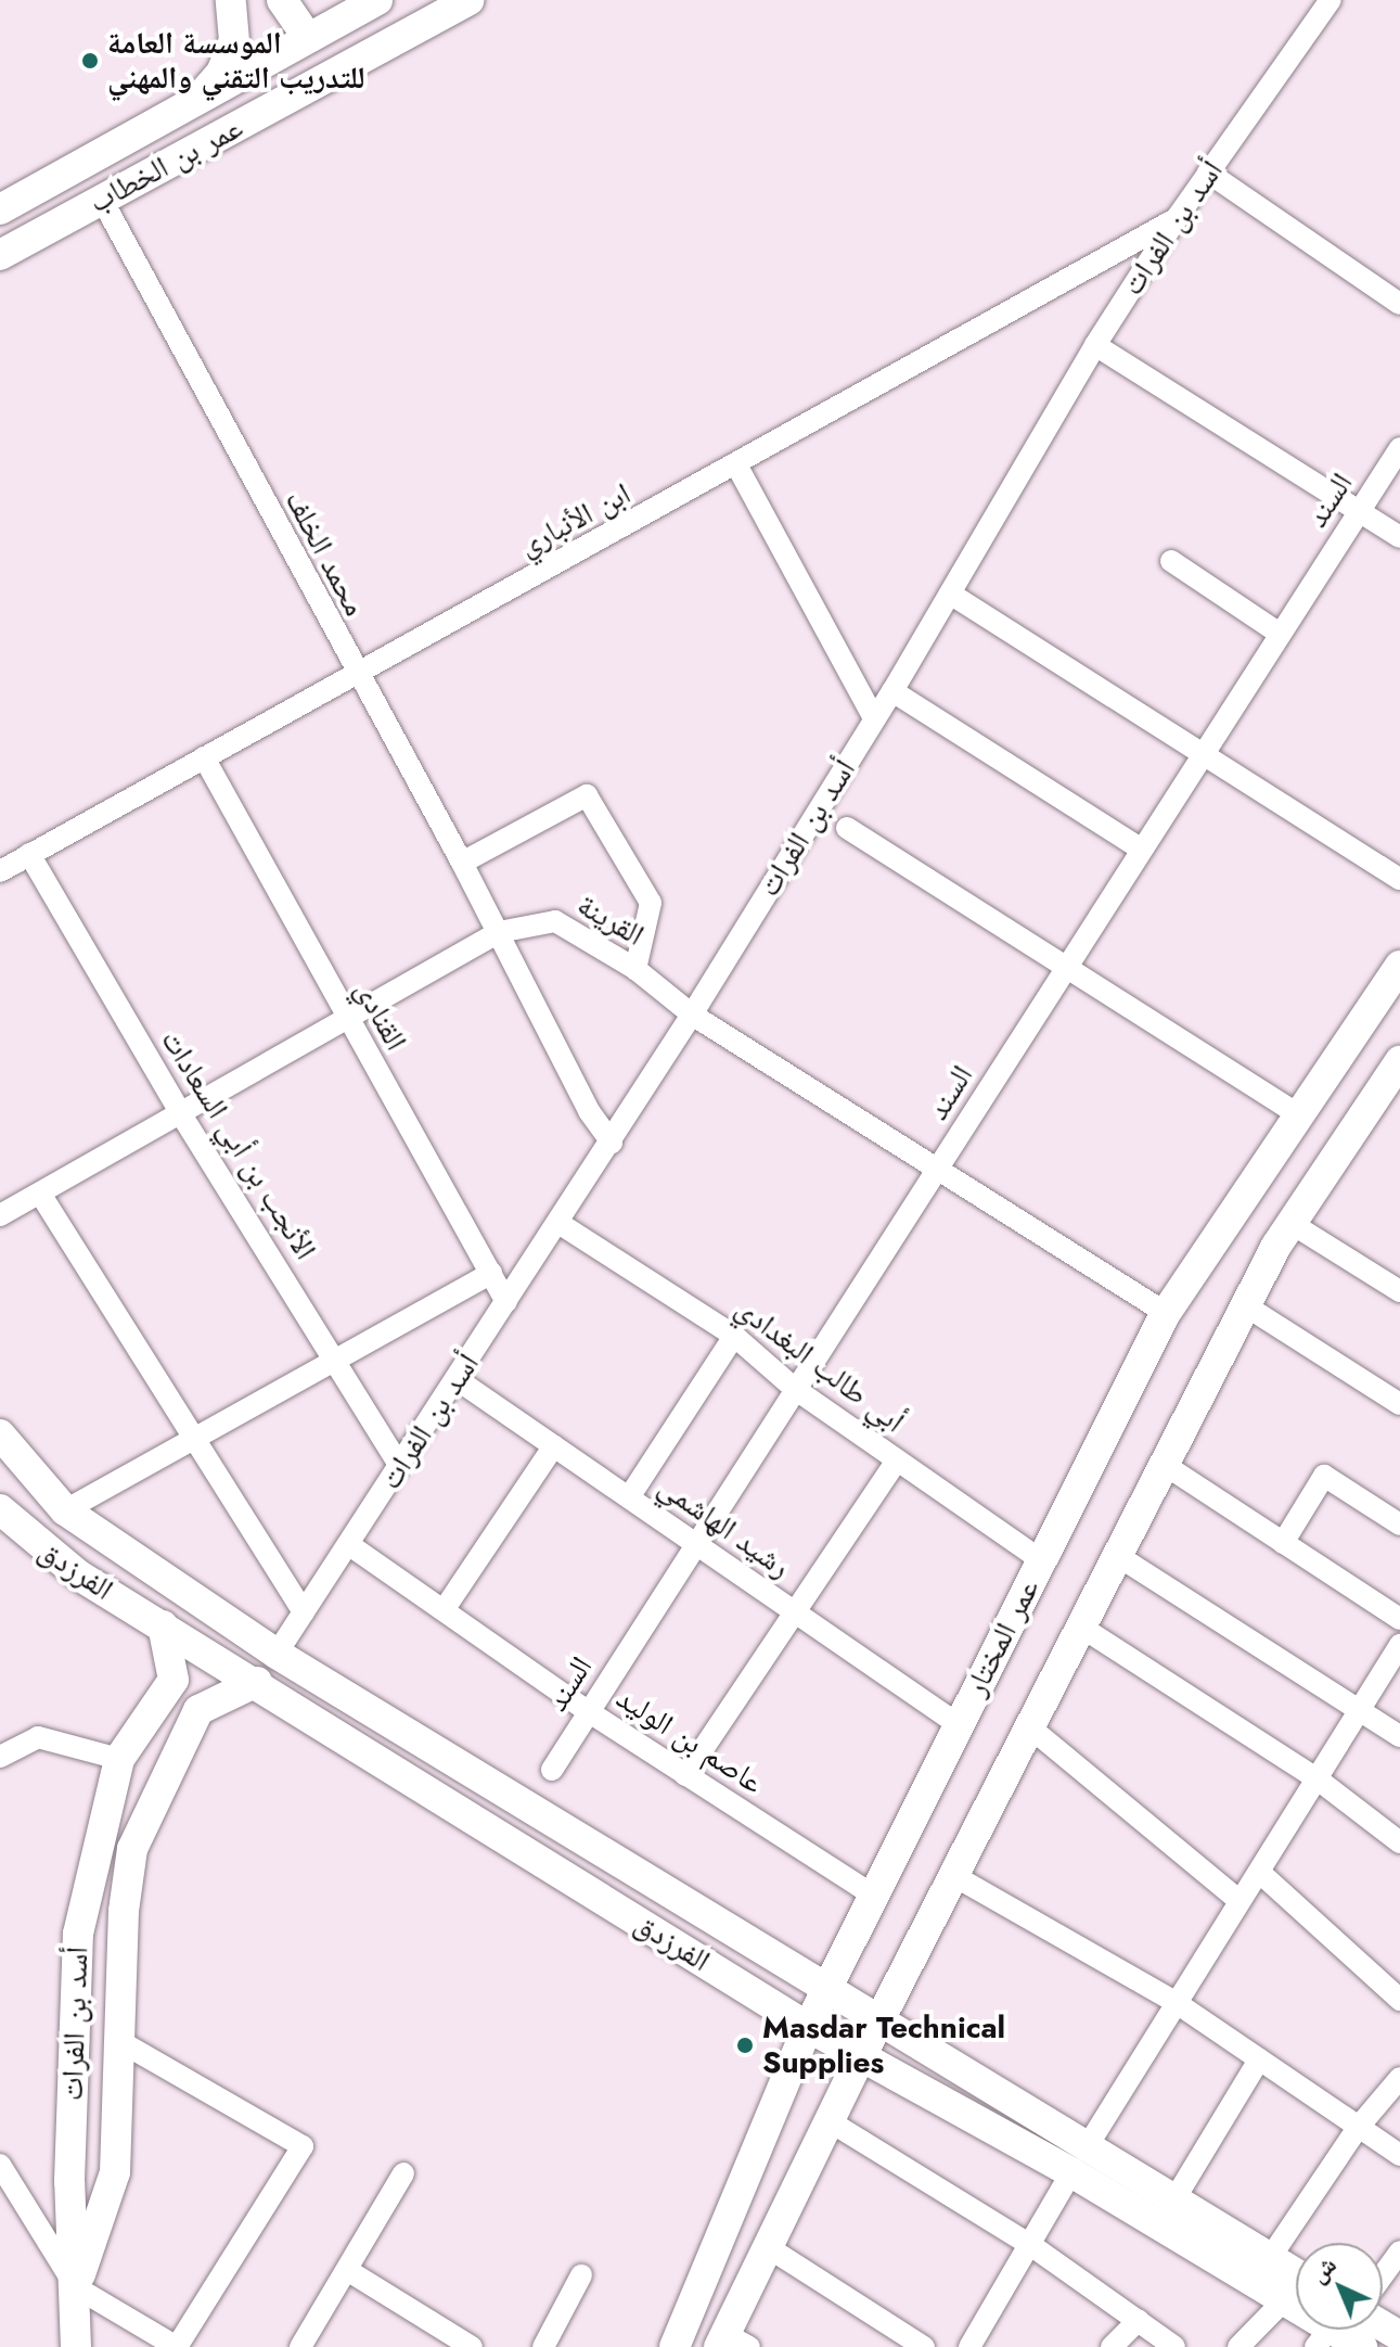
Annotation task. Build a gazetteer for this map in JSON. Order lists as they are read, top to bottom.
{
  "streets": {
    "street": [
      "عمر بن الخطاب",
      "أسد بن الفرات",
      "السند",
      "ابن الأنباري",
      "محمد الخلف",
      "القرينة",
      "القنادي",
      "الأنجب بن أبي السعادات",
      "أبي طالب البغدادي",
      "رشيد الهاشمي",
      "الفرزدق",
      "عمر المختار",
      "عاصم بن الوليد"
    ]
  },
  "crossings": [
    ["عمر بن الخطاب", "محمد الخلف"],
    ["أسد بن الفرات", "ابن الأنباري"],
    ["أسد بن الفرات", "محمد الخلف"],
    ["أسد بن الفرات", "القرينة"],
    ["أسد بن الفرات", "القنادي"],
    ["أسد بن الفرات", "الأنجب بن أبي السعادات"],
    ["أسد بن الفرات", "أبي طالب البغدادي"],
    ["أسد بن الفرات", "رشيد الهاشمي"],
    ["أسد بن الفرات", "الفرزدق"],
    ["أسد بن الفرات", "عاصم بن الوليد"],
    ["السند", "القرينة"],
    ["السند", "أبي طالب البغدادي"],
    ["السند", "رشيد الهاشمي"],
    ["السند", "عاصم بن الوليد"],
    ["ابن الأنباري", "محمد الخلف"],
    ["ابن الأنباري", "القنادي"],
    ["ابن الأنباري", "الأنجب بن أبي السعادات"],
    ["محمد الخلف", "القرينة"],
    ["القرينة", "القنادي"],
    ["القرينة", "الأنجب بن أبي السعادات"],
    ["القرينة", "عمر المختار"],
    ["أبي طالب البغدادي", "عمر المختار"],
    ["رشيد الهاشمي", "عمر المختار"],
    ["الفرزدق", "عمر المختار"],
    ["عمر المختار", "عاصم بن الوليد"]
  ],
  "places": ["الموسسة العامة للتدريب التقني والمهني", "Masdar Technical Supplies"],
  "north": "top left"
}
